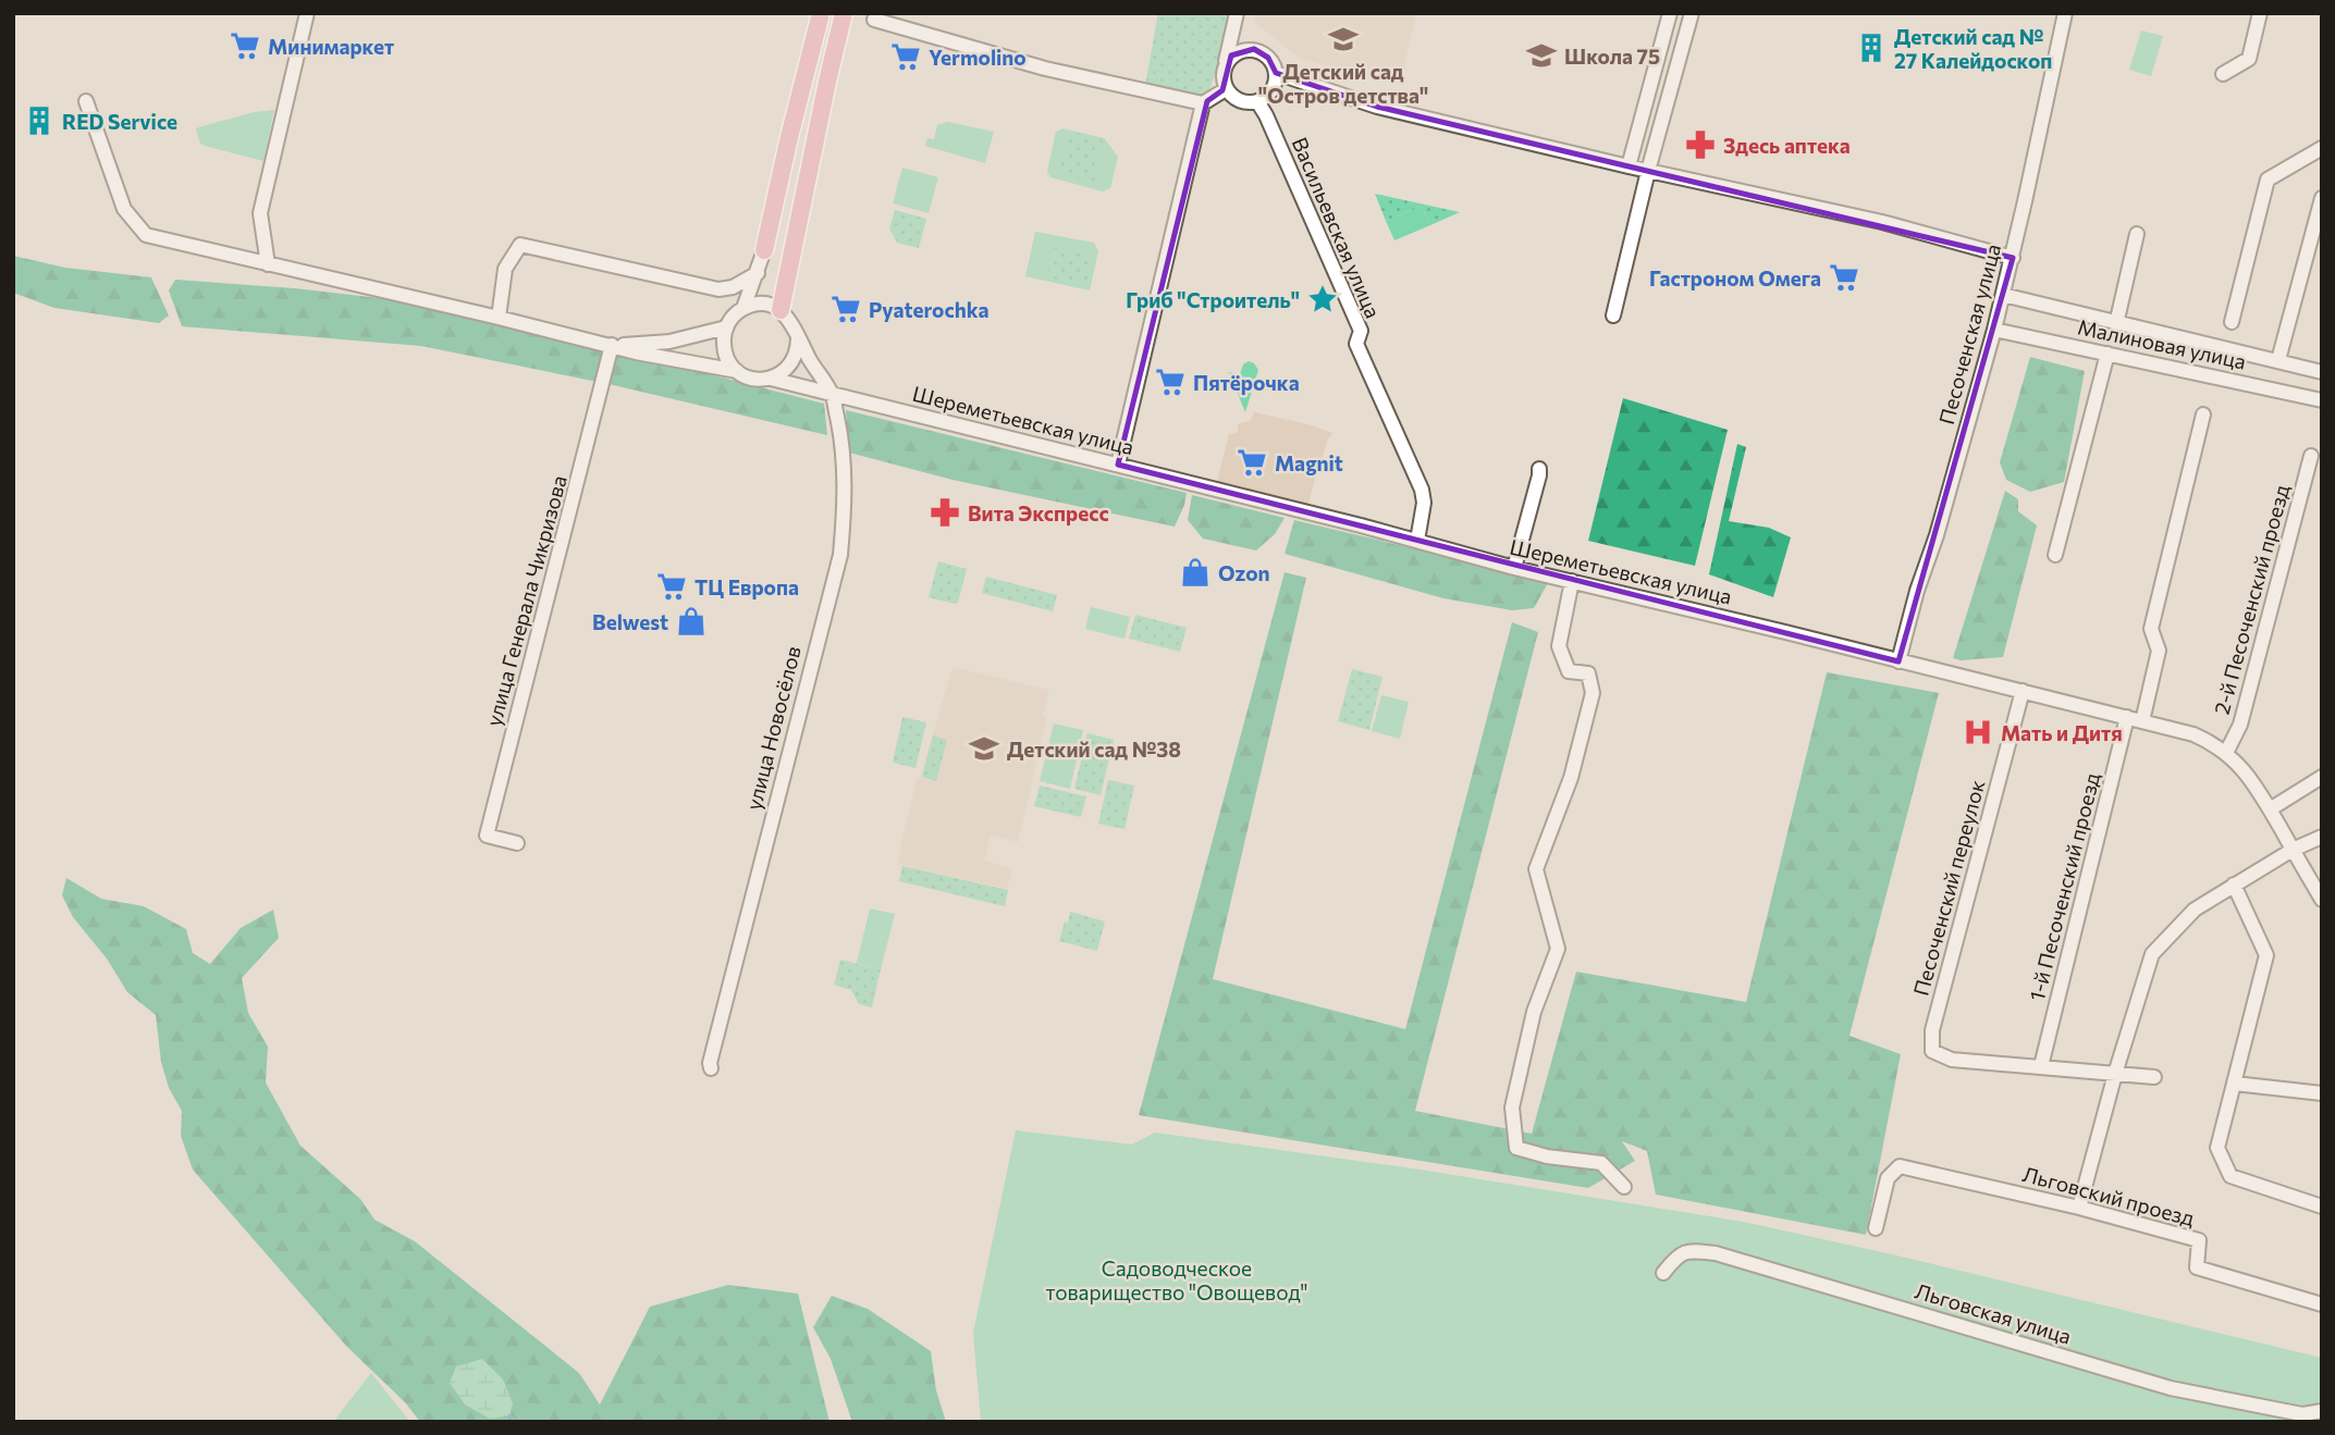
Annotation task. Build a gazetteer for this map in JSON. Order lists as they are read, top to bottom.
{
  "streets": {
    "street": [
      "Васильевская улица",
      "Песоченская улица",
      "Малиновая улица",
      "Шереметьевская улица",
      "2-й Песоченский проезд",
      "улица Генерала Чикризова",
      "улица Новосёлов",
      "1-й Песоченский проезд",
      "Песоченский переулок",
      "Льговский проезд",
      "Льговская улица"
    ]
  },
  "crossings": [
    ["Васильевская улица", "Шереметьевская улица"],
    ["Песоченская улица", "Малиновая улица"],
    ["Песоченская улица", "Шереметьевская улица"],
    ["Шереметьевская улица", "2-й Песоченский проезд"],
    ["Шереметьевская улица", "улица Новосёлов"],
    ["Шереметьевская улица", "1-й Песоченский проезд"],
    ["Шереметьевская улица", "Песоченский переулок"],
    ["1-й Песоченский проезд", "Песоченский переулок"]
  ],
  "parks": ["Садоводческое товарищество \"Овощевод\""],
  "places": {
    "school or university": ["Детский сад \"Остров детства\"", "Школа 75", "Детский сад №38"],
    "supermarket": [
      "Минимаркет",
      "Yermolino",
      "Гастроном Омега",
      "Pyaterochka",
      "Пятёрочка",
      "Magnit",
      "ТЦ Европа"
    ],
    "building": ["Детский сад № 27 Калейдоскоп", "RED Service"],
    "pharmacy": ["Здесь аптека", "Вита Экспресс"],
    "place": ["Гриб \"Строитель\""],
    "shop": ["Ozon", "Belwest"],
    "hospital": ["Мать и Дитя"]
  }
}
